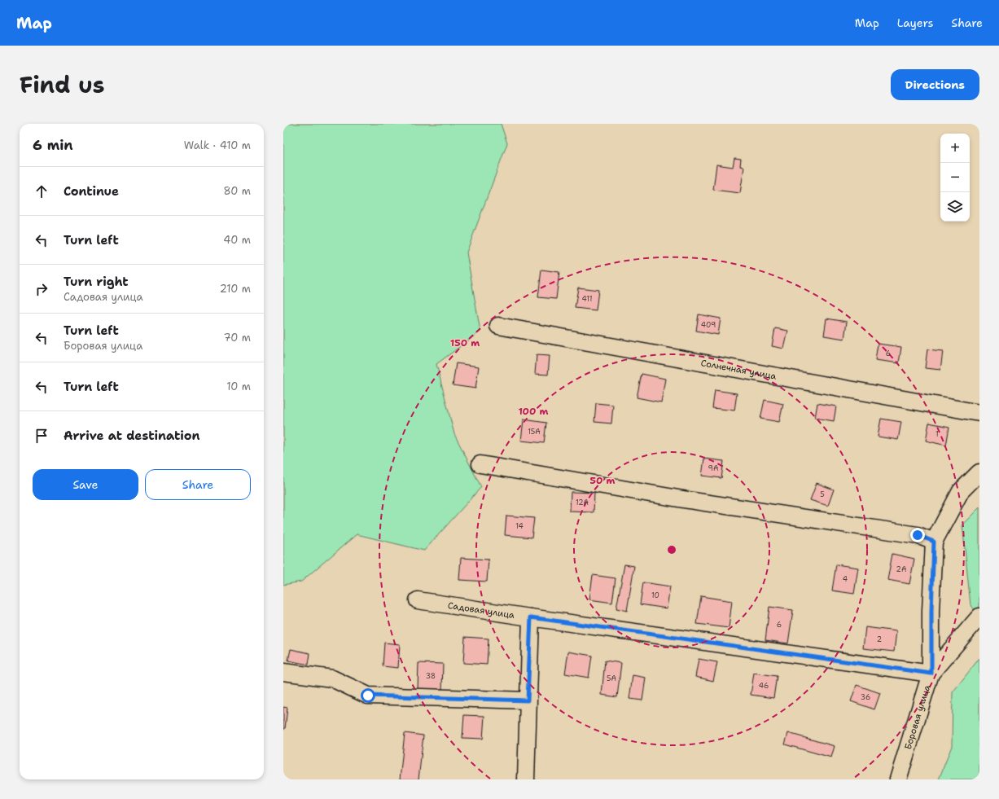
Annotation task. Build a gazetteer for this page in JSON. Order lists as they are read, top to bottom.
{
  "streets": {
    "street": ["Солнечная улица", "Садовая улица", "Боровая улица"]
  },
  "crossings": [
    ["Садовая улица", "Боровая улица"]
  ],
  "house_numbers": [
    "411",
    "409",
    "6",
    "15А",
    "1",
    "9А",
    "5",
    "12А",
    "14",
    "2А",
    "4",
    "10",
    "6",
    "2",
    "38",
    "5А",
    "46",
    "36"
  ],
  "page": {
    "header": "Map",
    "nav": ["Map", "Layers", "Share"],
    "title": "Find us",
    "buttons": [
      "Directions",
      ["Save", "Share"]
    ],
    "heading": ["6 min", "Walk · 410 m"],
    "map_buttons": ["+", "−"],
    "list": [
      ["Continue", "80 m"],
      ["Turn left", "40 m"],
      ["Turn right", "Садовая улица", "210 m"],
      ["Turn left", "Боровая улица", "70 m"],
      ["Turn left", "10 m"],
      "Arrive at destination"
    ]
  },
  "rings": ["150 m", "100 m", "50 m"]
}
